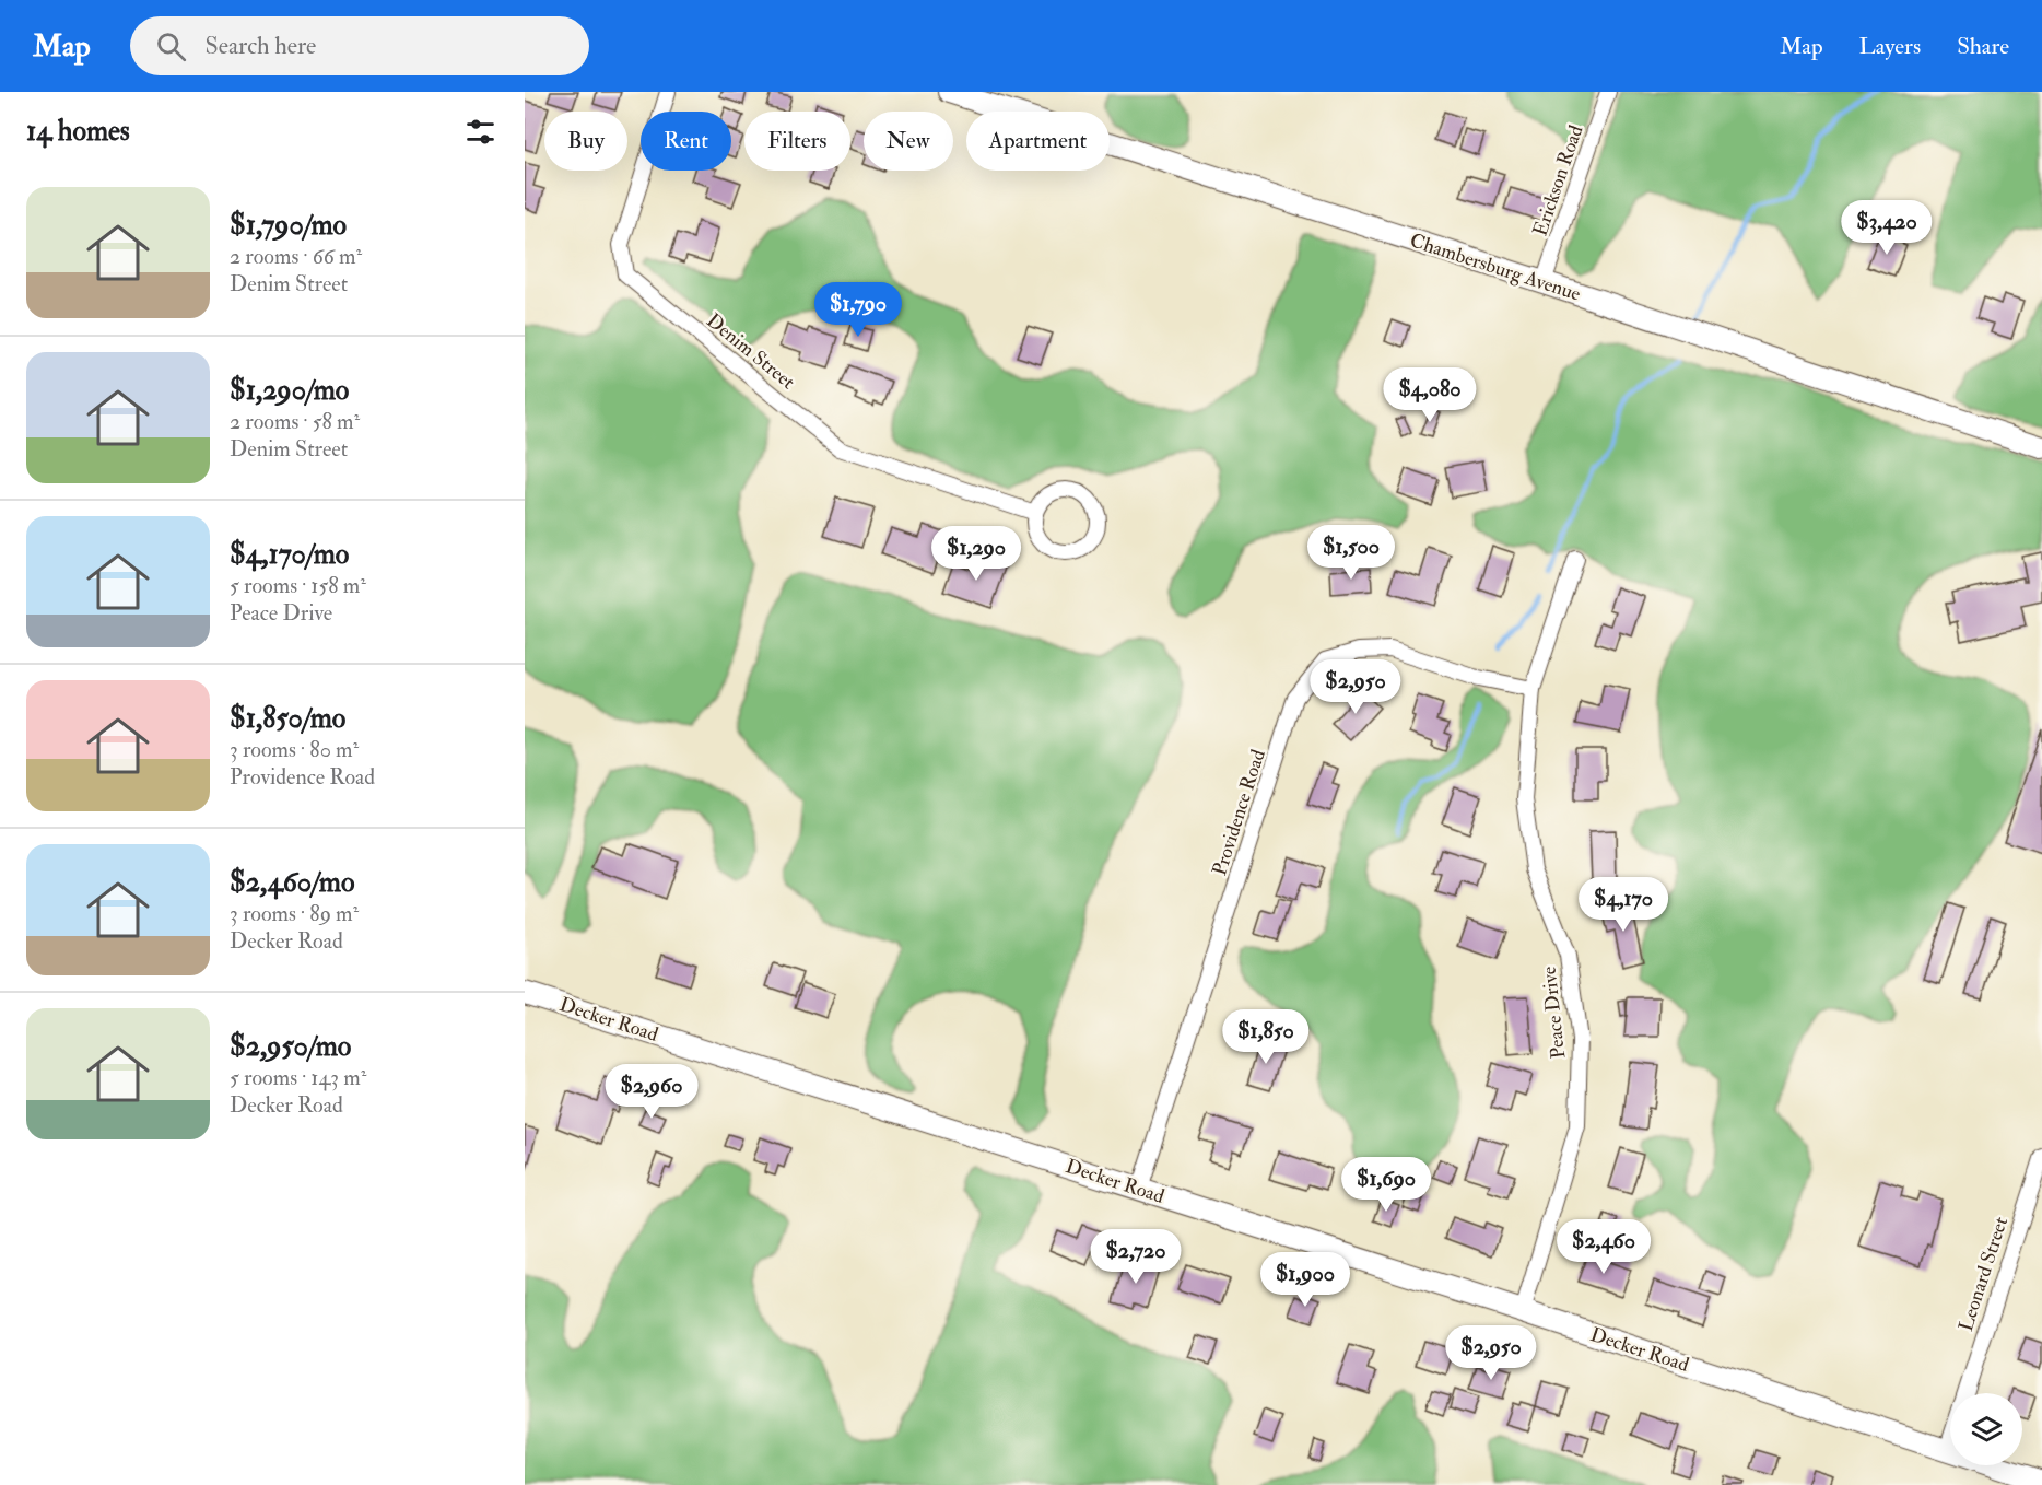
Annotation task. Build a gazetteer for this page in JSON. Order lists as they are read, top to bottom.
{
  "streets": {
    "street": [
      "Erickson Road",
      "Chambersburg Avenue",
      "Denim Street",
      "Providence Road",
      "Peace Drive",
      "Decker Road",
      "Leonard Street"
    ]
  },
  "crossings": [
    ["Erickson Road", "Chambersburg Avenue"],
    ["Providence Road", "Peace Drive"],
    ["Providence Road", "Decker Road"],
    ["Peace Drive", "Decker Road"],
    ["Decker Road", "Leonard Street"]
  ],
  "page": {
    "header": "Map",
    "search": "Search here",
    "nav": ["Map", "Layers", "Share"],
    "heading": "14 homes",
    "chip": [
      "Buy",
      "Rent",
      "Filters",
      "New",
      "Apartment"
    ],
    "list": [
      {
        "name": "$1,790/mo",
        "note": "2 rooms · 66 m² · Denim Street"
      },
      {
        "name": "$1,290/mo",
        "note": "2 rooms · 58 m² · Denim Street"
      },
      {
        "name": "$4,170/mo",
        "note": "5 rooms · 158 m² · Peace Drive"
      },
      {
        "name": "$1,850/mo",
        "note": "3 rooms · 80 m² · Providence Road"
      },
      {
        "name": "$2,460/mo",
        "note": "3 rooms · 89 m² · Decker Road"
      },
      {
        "name": "$2,950/mo",
        "note": "5 rooms · 143 m² · Decker Road"
      }
    ],
    "price": [
      "$3,420",
      "$1,790",
      "$4,080",
      "$1,500",
      "$1,290",
      "$2,950",
      "$4,170",
      "$1,850",
      "$2,960",
      "$1,690",
      "$2,460",
      "$2,720",
      "$1,900",
      "$2,950"
    ]
  }
}
